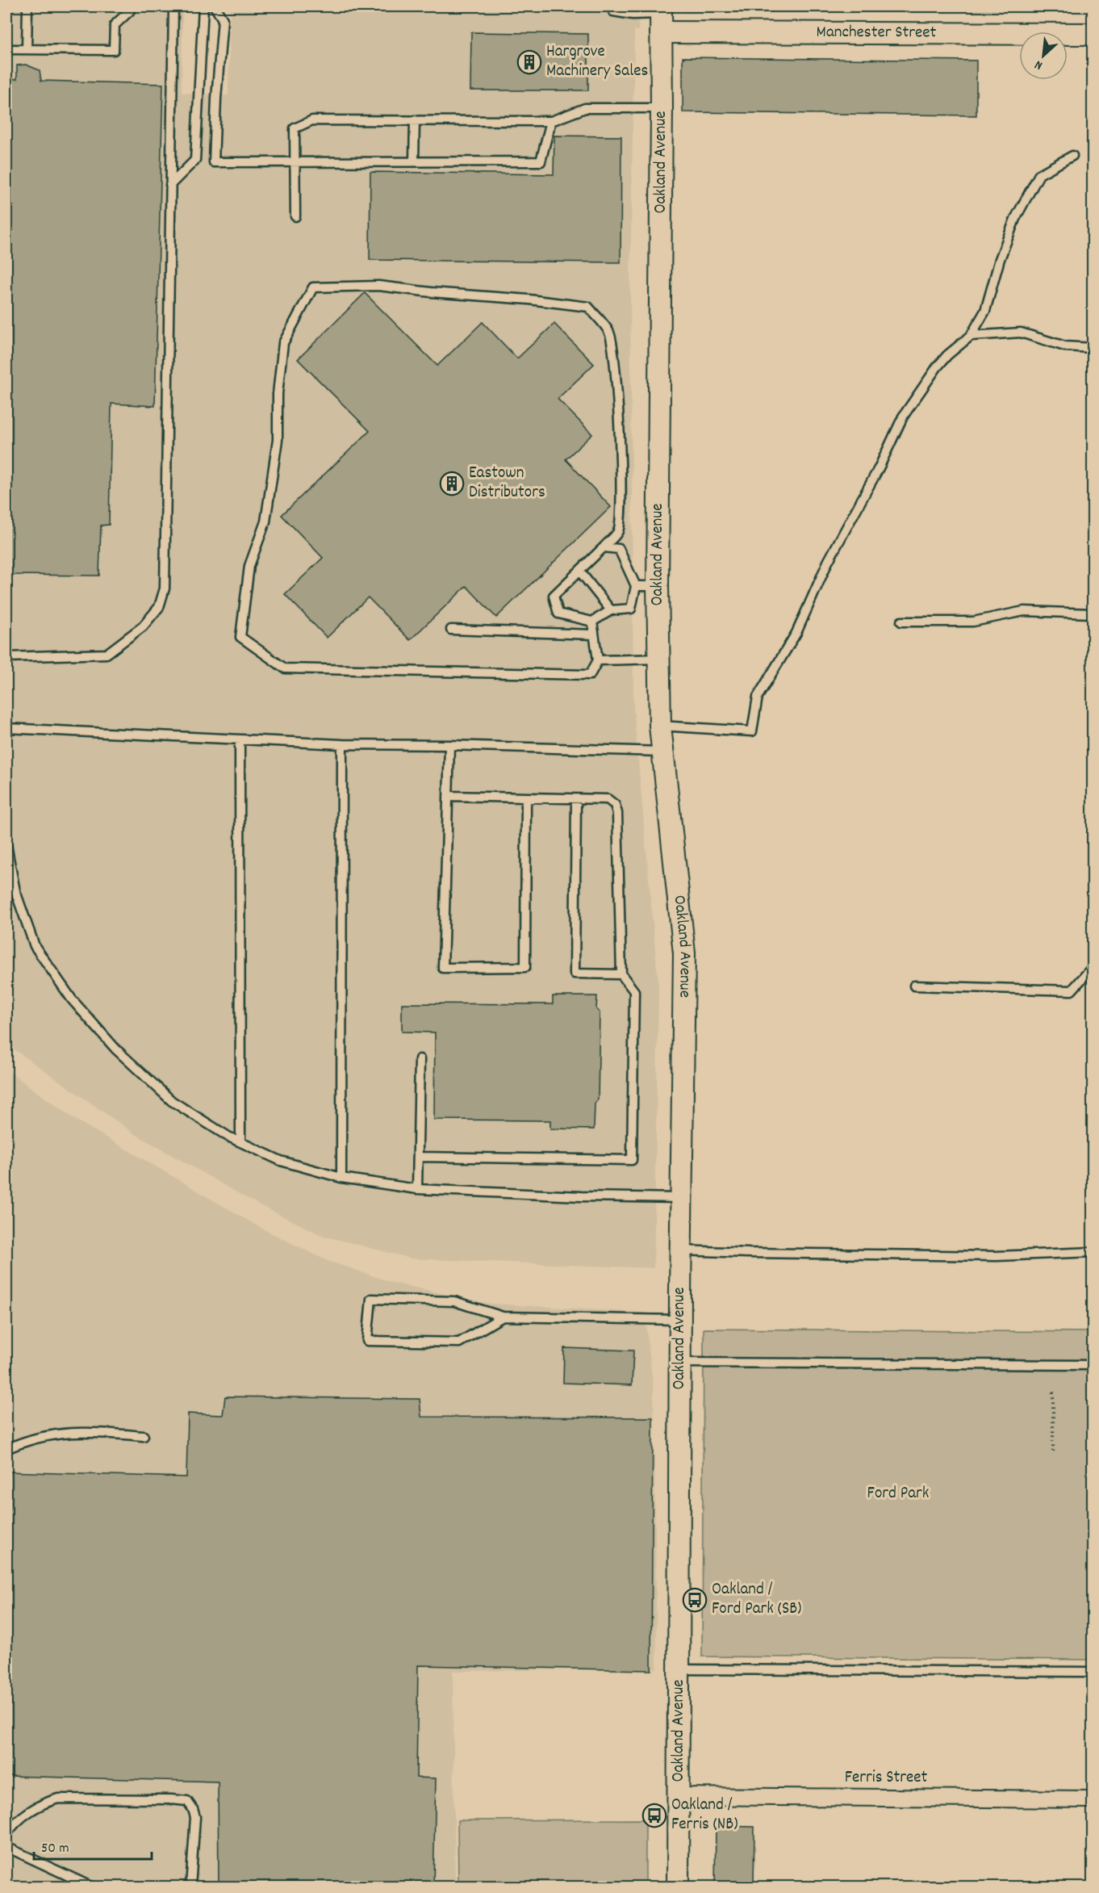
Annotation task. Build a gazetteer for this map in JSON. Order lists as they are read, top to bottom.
{
  "streets": {
    "street": ["Manchester Street", "Oakland Avenue", "Ferris Street"]
  },
  "crossings": [
    ["Manchester Street", "Oakland Avenue"],
    ["Oakland Avenue", "Ferris Street"]
  ],
  "parks": ["Ford Park"],
  "places": {
    "building": ["Hargrove Machinery Sales", "Eastown Distributors"],
    "bus stop": ["Oakland / Ford Park (SB)", "Oakland / Ferris (NB)"]
  },
  "scale_bar": "50 m",
  "north": "bottom left"
}
